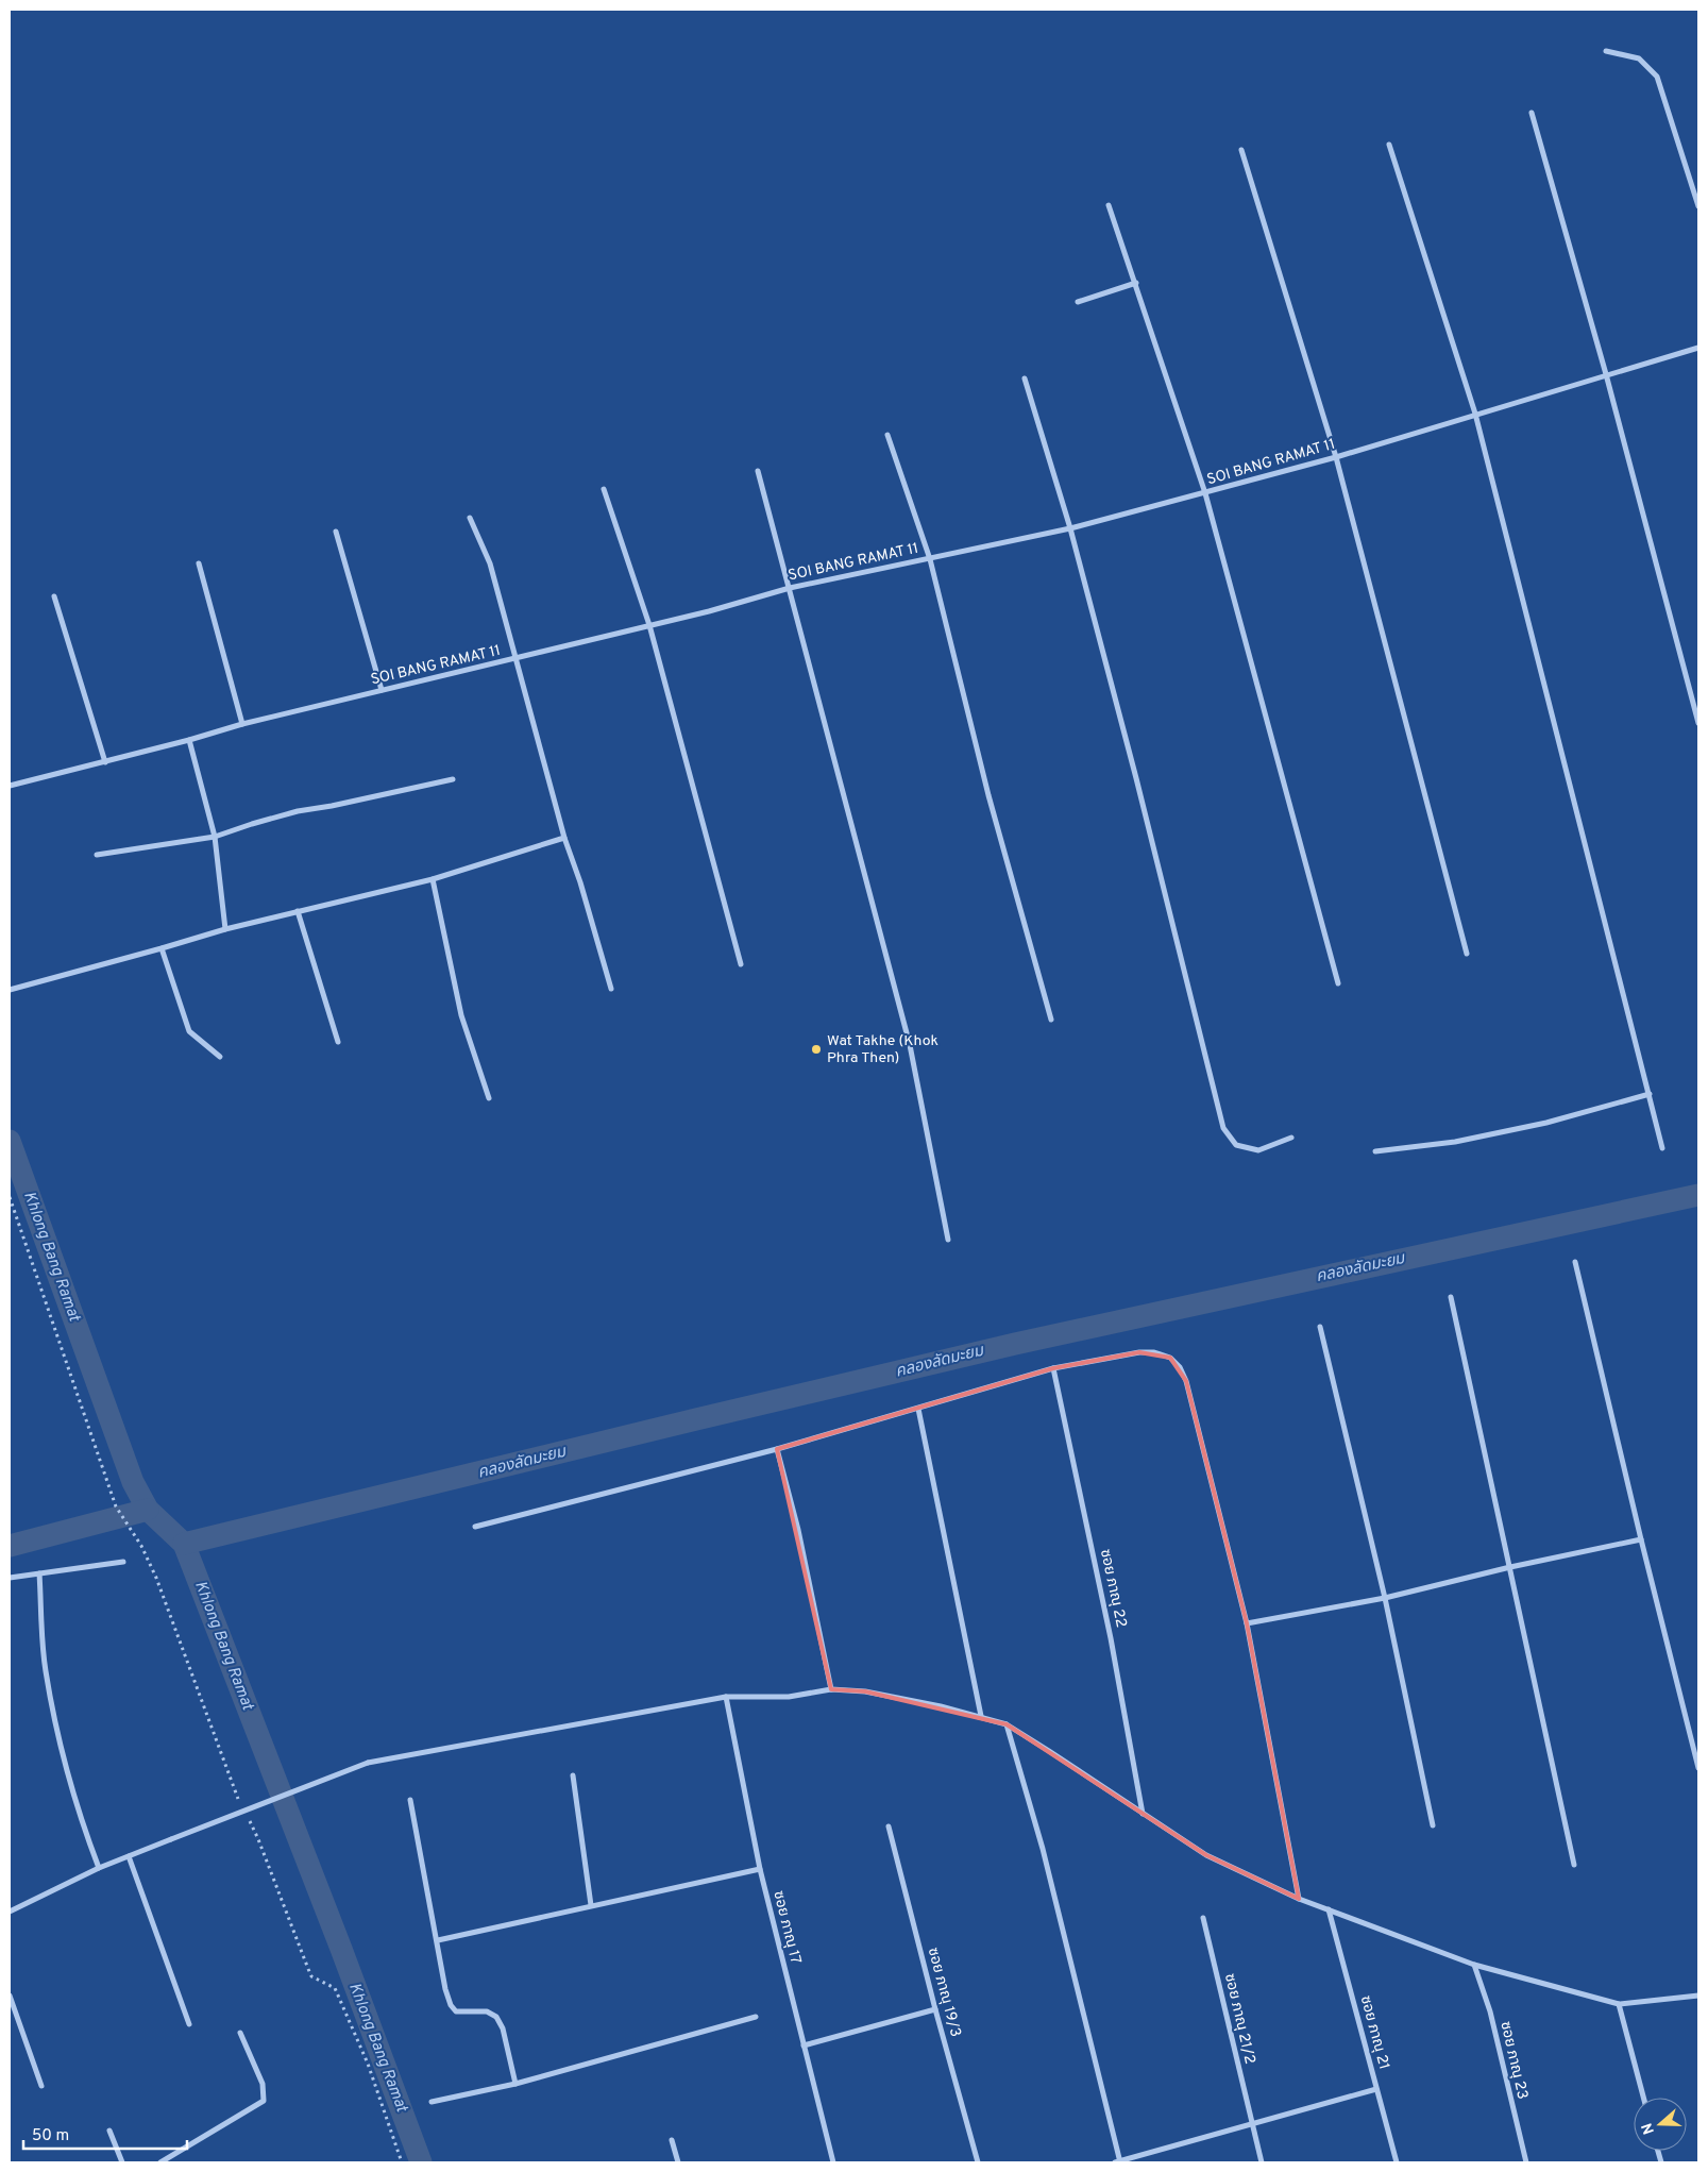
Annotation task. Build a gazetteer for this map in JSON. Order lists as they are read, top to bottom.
{
  "streets": {
    "street": [
      "SOI BANG RAMAT 11",
      "ซอย ภาณุ 22",
      "ซอย ภาณุ 17",
      "ซอย ภาณุ 19/3",
      "ซอย ภาณุ 21/2",
      "ซอย ภาณุ 21",
      "ซอย ภาณุ 23"
    ]
  },
  "water": ["Khlong Bang Ramat", "คลองลัดมะยม"],
  "places": ["Wat Takhe (Khok Phra Then)"],
  "scale_bar": "50 m",
  "north": "left"
}
